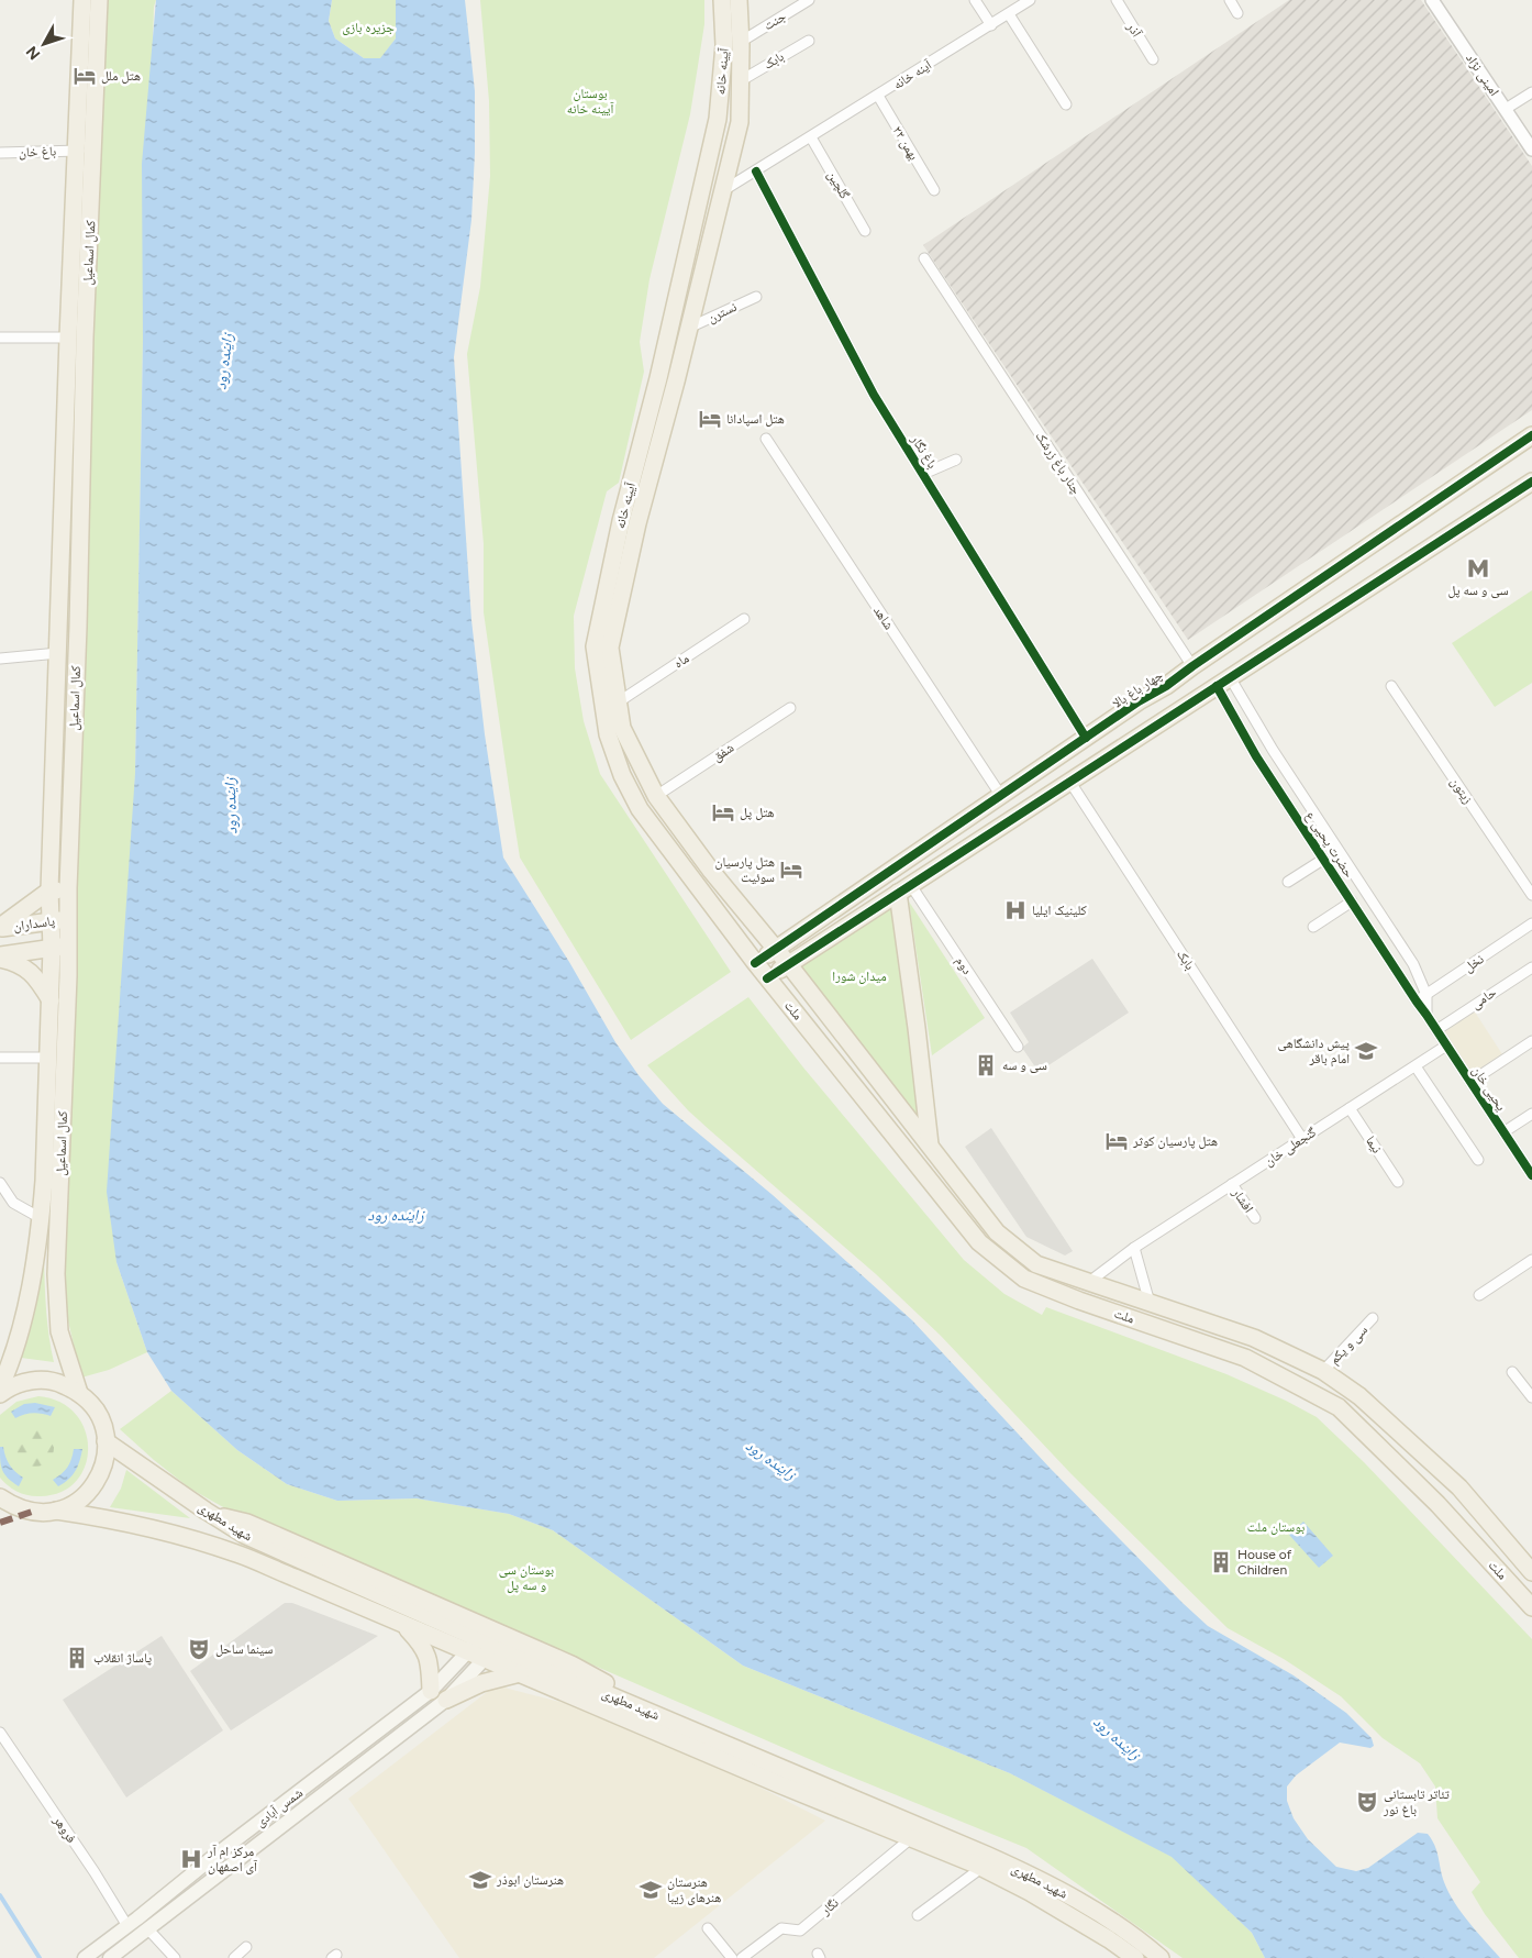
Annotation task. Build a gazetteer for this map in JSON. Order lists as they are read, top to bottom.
{
  "streets": {
    "main road": [
      "آیینه خانه",
      "کمال اسماعیل",
      "چهار باغ بالا",
      "پاسداران",
      "ملت",
      "شهید مطهری",
      "شمس آبادی"
    ],
    "street": [
      "جنت",
      "آذر",
      "بابک",
      "آینه خانه",
      "امینی نژاد",
      "۲۲ بهمن",
      "باغ خان",
      "گلچین",
      "نسترن",
      "باغ نگار",
      "چنار باغ زرشک",
      "شاهد",
      "ماه",
      "شفق",
      "زیتون",
      "حضرت یحیی ع",
      "نخل",
      "دوم",
      "حامی",
      "یحیی خان",
      "نیما",
      "گنجعلی خان",
      "افشار",
      "سی و یکم",
      "فروهر",
      "نگار"
    ]
  },
  "crossings": [
    ["جنت", "آیینه خانه"],
    ["بابک", "آیینه خانه"],
    ["بابک", "چهار باغ بالا"],
    ["بابک", "گنجعلی خان"],
    ["آیینه خانه", "آینه خانه"],
    ["آیینه خانه", "نسترن"],
    ["آیینه خانه", "ماه"],
    ["آیینه خانه", "چهار باغ بالا"],
    ["آیینه خانه", "شفق"],
    ["آیینه خانه", "ملت"],
    ["آینه خانه", "۲۲ بهمن"],
    ["آینه خانه", "گلچین"],
    ["آینه خانه", "باغ نگار"],
    ["باغ خان", "کمال اسماعیل"],
    ["کمال اسماعیل", "پاسداران"],
    ["باغ نگار", "چهار باغ بالا"],
    ["چنار باغ زرشک", "چهار باغ بالا"],
    ["شاهد", "چهار باغ بالا"],
    ["چهار باغ بالا", "حضرت یحیی ع"],
    ["چهار باغ بالا", "دوم"],
    ["چهار باغ بالا", "ملت"],
    ["حضرت یحیی ع", "نخل"],
    ["حضرت یحیی ع", "یحیی خان"],
    ["حامی", "یحیی خان"],
    ["ملت", "گنجعلی خان"],
    ["ملت", "سی و یکم"],
    ["یحیی خان", "گنجعلی خان"],
    ["نیما", "گنجعلی خان"],
    ["گنجعلی خان", "افشار"],
    ["شهید مطهری", "شمس آبادی"],
    ["شهید مطهری", "نگار"],
    ["شمس آبادی", "فروهر"]
  ],
  "water": ["زاینده رود"],
  "parks": [
    "جزیره بازی",
    "بوستان آیینه خانه",
    "میدان شورا",
    "بوستان ملت",
    "بوستان سی و سه پل"
  ],
  "places": {
    "hotel": [
      "هتل ملل",
      "هتل اسپادانا",
      "هتل پل",
      "هتل پارسیان سوئیت",
      "هتل پارسیان کوثر"
    ],
    "metro station": ["سی و سه پل"],
    "hospital": ["کلینیک ایلیا", "مرکز ام آر آی اصفهان"],
    "school or university": ["پیش دانشگاهی امام باقر", "هنرستان ابوذر", "هنرستان هنرهای زیبا"],
    "building": ["سی و سه", "House of Children", "پاساژ انقلاب"],
    "theatre": ["سینما ساحل", "تئاتر تابستانی باغ نور"]
  },
  "north": "bottom left"
}
